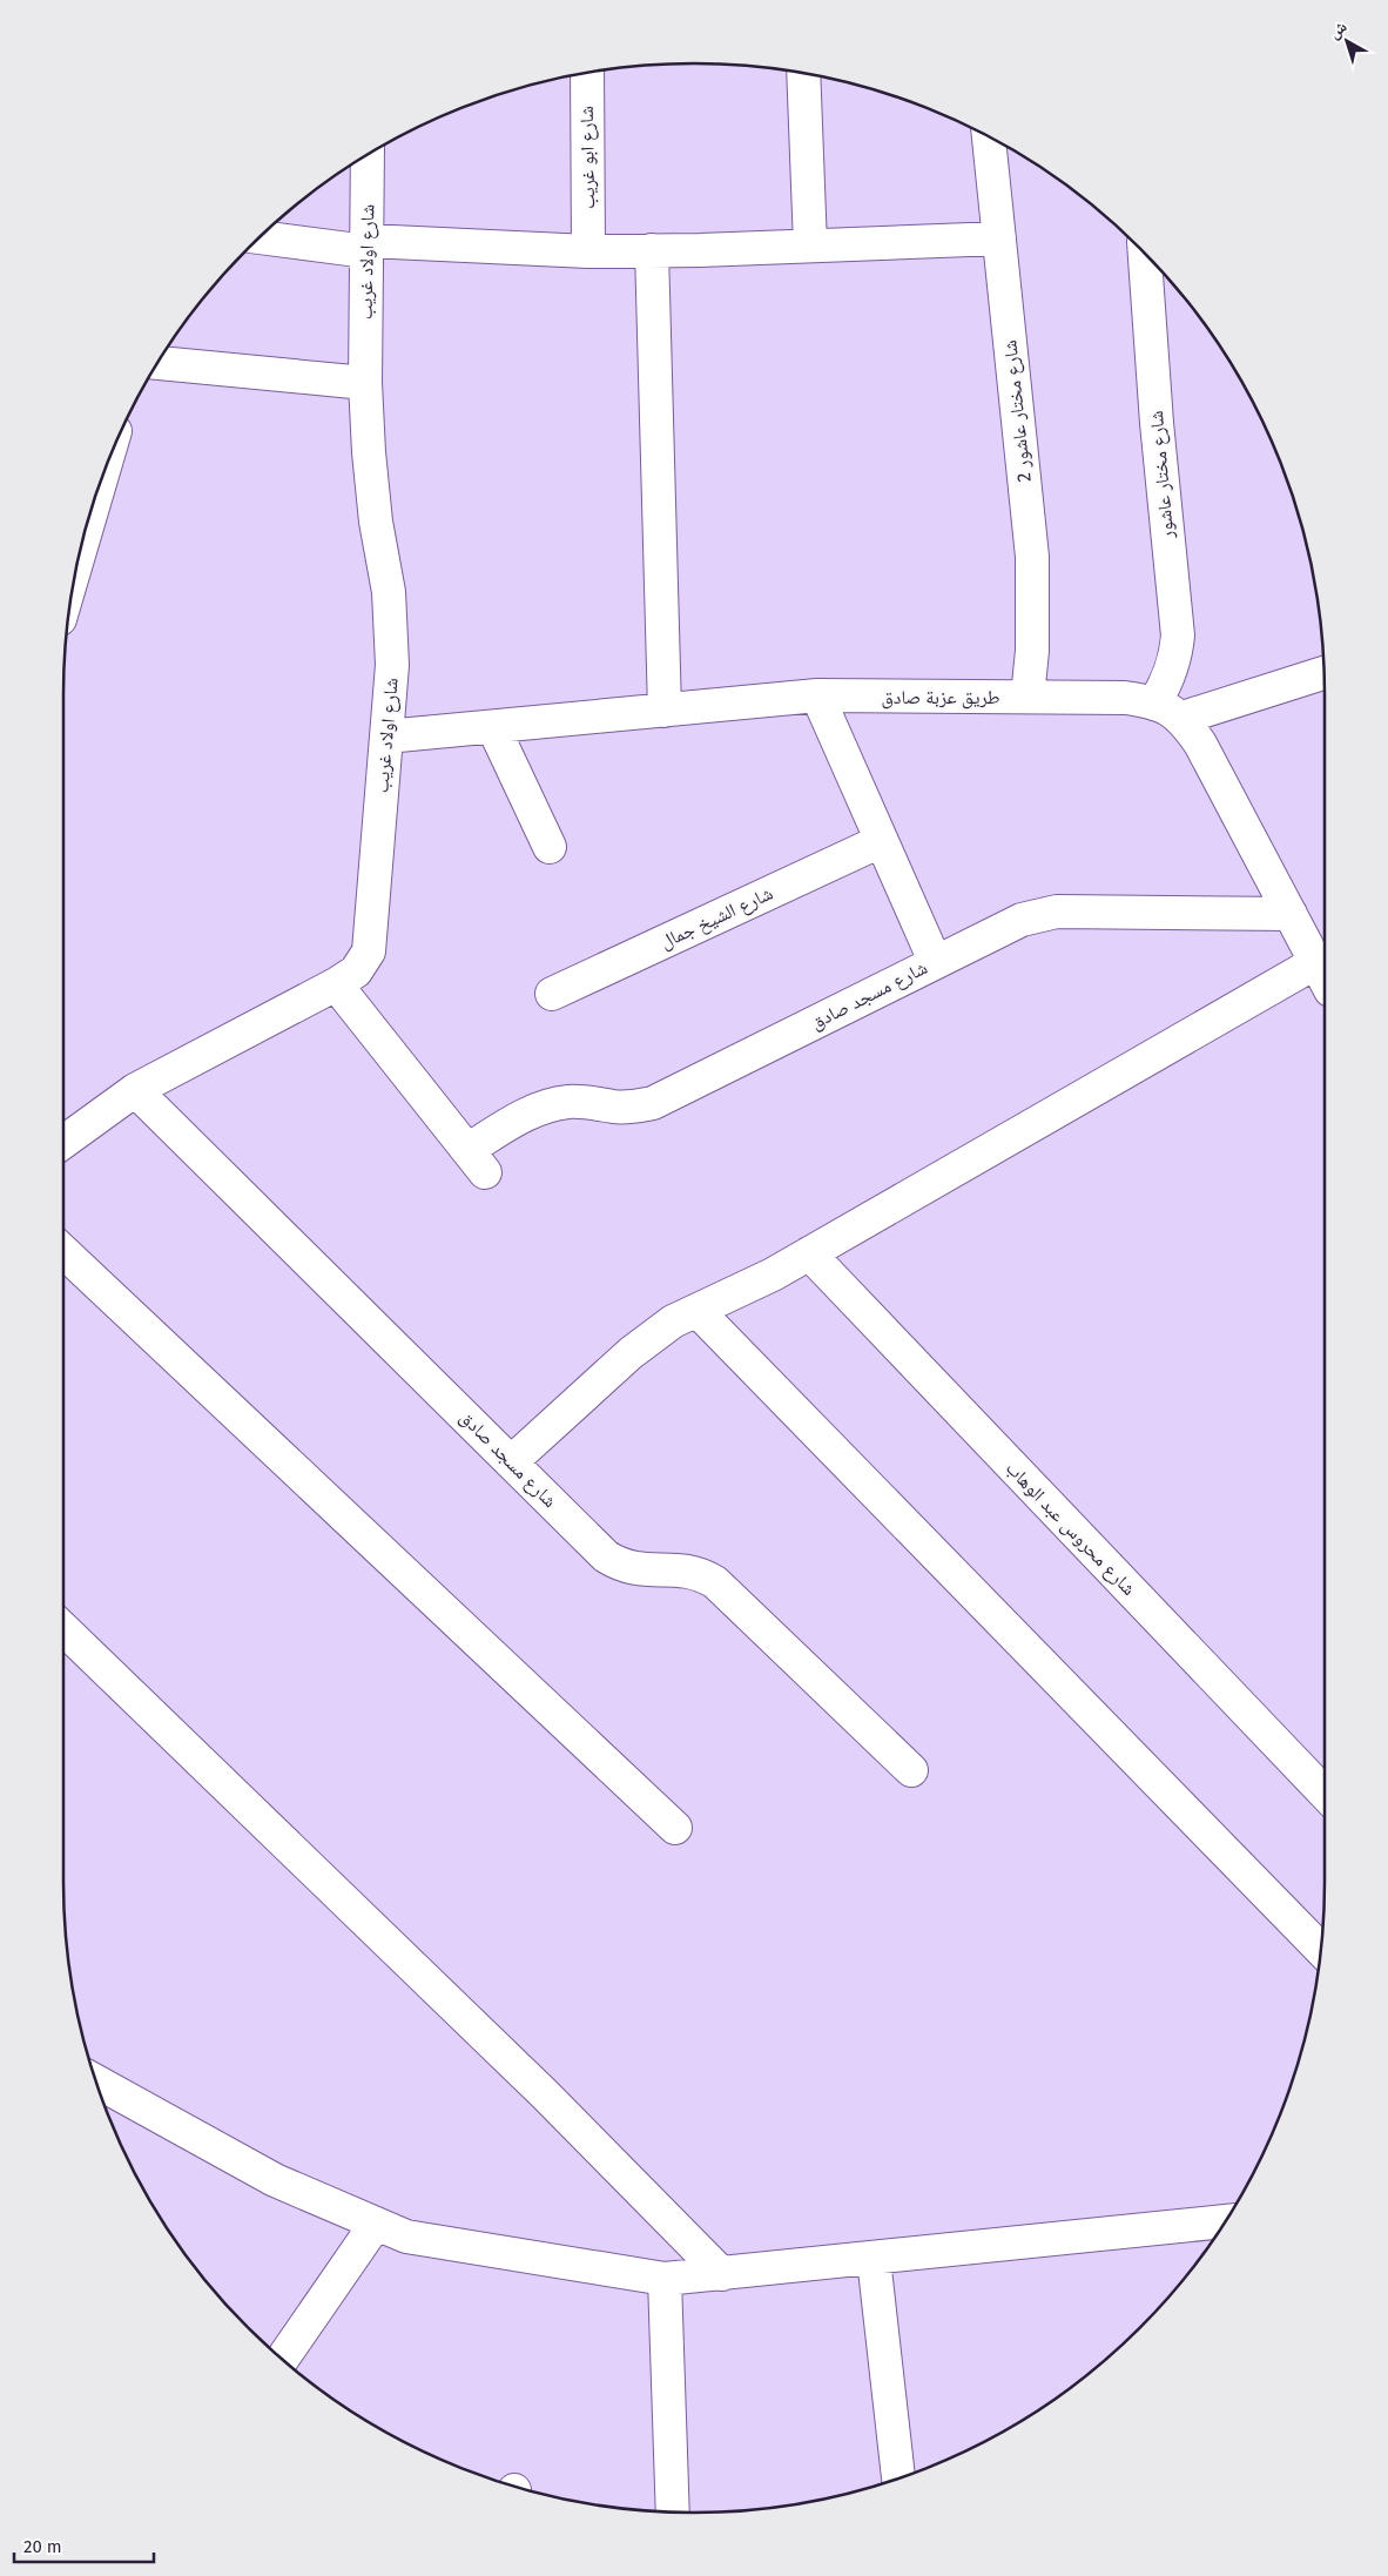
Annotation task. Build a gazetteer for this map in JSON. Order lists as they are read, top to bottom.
{
  "streets": {
    "street": [
      "شارع ابو غريب",
      "شارع اولاد غريب",
      "شارع مختار عاشور 2",
      "شارع مختار عاشور",
      "طريق عزبة صادق",
      "شارع الشيخ جمال",
      "شارع مسجد صادق",
      "شارع محروس عبد الوهاب"
    ]
  },
  "crossings": [
    ["شارع اولاد غريب", "طريق عزبة صادق"],
    ["شارع اولاد غريب", "شارع مسجد صادق"],
    ["شارع مختار عاشور 2", "طريق عزبة صادق"],
    ["شارع مختار عاشور", "طريق عزبة صادق"],
    ["طريق عزبة صادق", "شارع مسجد صادق"]
  ],
  "scale_bar": "20 m",
  "north": "top left"
}
